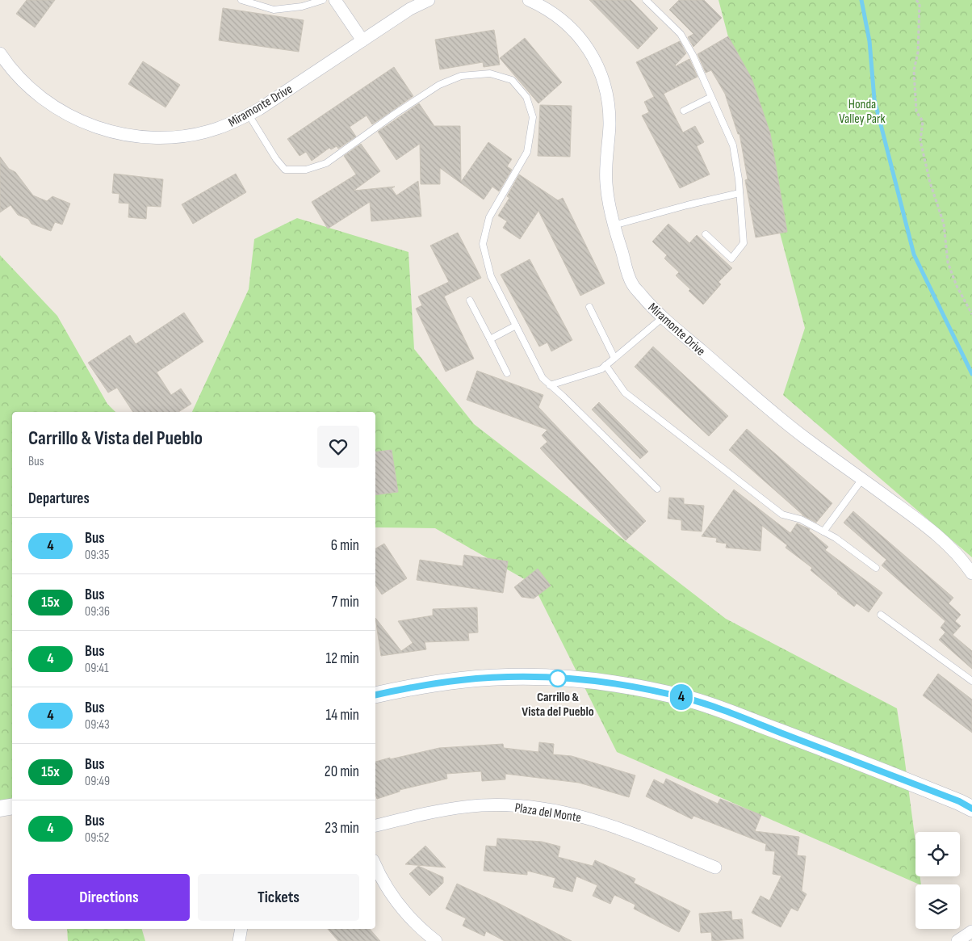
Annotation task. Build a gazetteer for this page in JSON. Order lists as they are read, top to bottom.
{
  "streets": {
    "street": ["Miramonte Drive", "Plaza del Monte"]
  },
  "parks": ["Honda Valley Park"],
  "places": ["Carrillo & Vista del Pueblo"],
  "lines": ["bus line 4"],
  "page": {
    "on_map": "4",
    "heading": [
      ["Carrillo & Vista del Pueblo", "Bus"],
      "Departures"
    ],
    "list": [
      {
        "mark": "4",
        "name": "Bus",
        "note": "09:35",
        "value": "6 min"
      },
      {
        "mark": "15x",
        "name": "Bus",
        "note": "09:36",
        "value": "7 min"
      },
      {
        "mark": "4",
        "name": "Bus",
        "note": "09:41",
        "value": "12 min"
      },
      {
        "mark": "4",
        "name": "Bus",
        "note": "09:43",
        "value": "14 min"
      },
      {
        "mark": "15x",
        "name": "Bus",
        "note": "09:49",
        "value": "20 min"
      },
      {
        "mark": "4",
        "name": "Bus",
        "note": "09:52",
        "value": "23 min"
      }
    ],
    "buttons": ["Directions", "Tickets"]
  }
}
